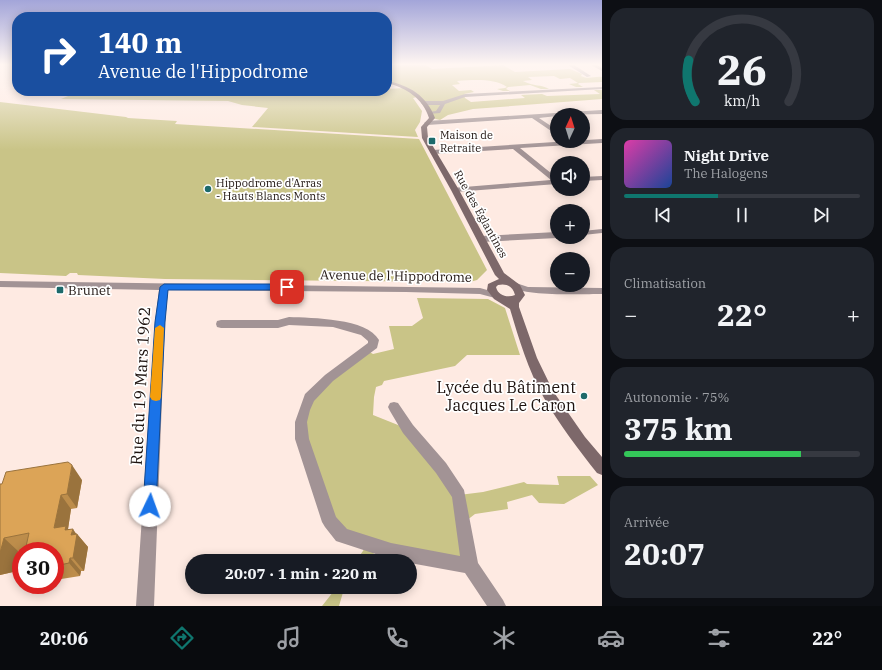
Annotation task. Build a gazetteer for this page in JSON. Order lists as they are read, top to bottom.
{
  "streets": {
    "street": ["Rue des Églantines", "Avenue de l'Hippodrome", "Rue du 19 Mars 1962"]
  },
  "crossings": [
    ["Rue des Églantines", "Avenue de l'Hippodrome"],
    ["Avenue de l'Hippodrome", "Rue du 19 Mars 1962"]
  ],
  "places": {
    "transit": ["Maison de Retraite", "Brunet"],
    "other": ["Hippodrome d'Arras - Hauts Blancs Monts", "Lycée du Bâtiment Jacques Le Caron"]
  },
  "north": "top",
  "page": {
    "turn": ["140 m", "Avenue de l'Hippodrome"],
    "map_buttons": ["+", "−"],
    "song": ["Night Drive", "The Halogens"],
    "tile": [
      "Climatisation",
      ["Autonomie · 75%", "375 km"],
      ["Arrivée", "20:07"]
    ],
    "heat": ["−", "22°", "+"],
    "limit": "30",
    "trip": "20:07 · 1 min · 220 m",
    "tabs": ["20:06", "22°"],
    "gauge": ["26", "km/h"]
  }
}
